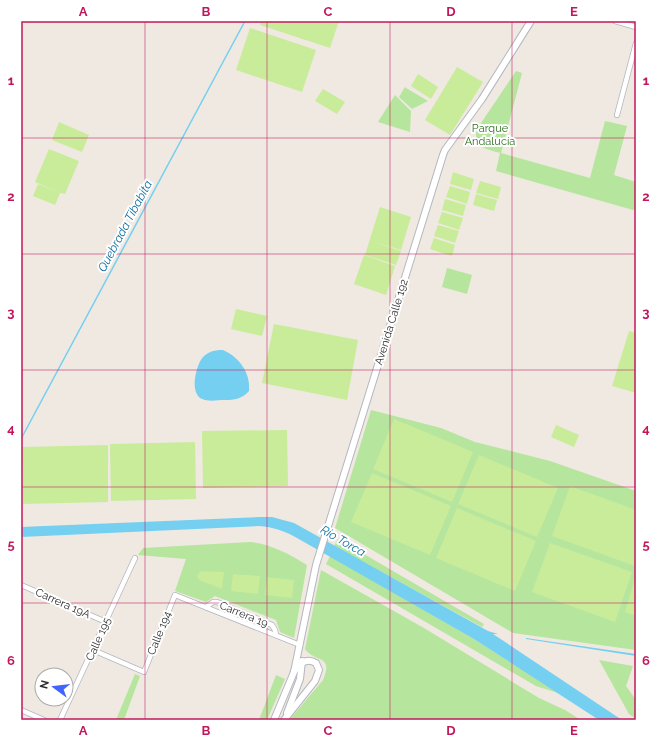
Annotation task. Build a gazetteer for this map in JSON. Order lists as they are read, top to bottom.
{
  "streets": {
    "main road": ["Avenida Calle 192"],
    "street": [
      "Carrera 19A",
      "Carrera 19",
      "Calle 194",
      "Calle 195"
    ]
  },
  "crossings": [
    ["Avenida Calle 192", "Carrera 19"],
    ["Carrera 19A", "Calle 195"],
    ["Carrera 19", "Calle 194"],
    ["Calle 194", "Calle 195"]
  ],
  "water": ["Quebrada Tibabita", "Río Torca"],
  "parks": ["Parque Andalucía"],
  "north": "left",
  "grid": {
    "columns": [
      "A",
      "B",
      "C",
      "D",
      "E"
    ],
    "rows": [
      "1",
      "2",
      "3",
      "4",
      "5",
      "6"
    ]
  }
}
